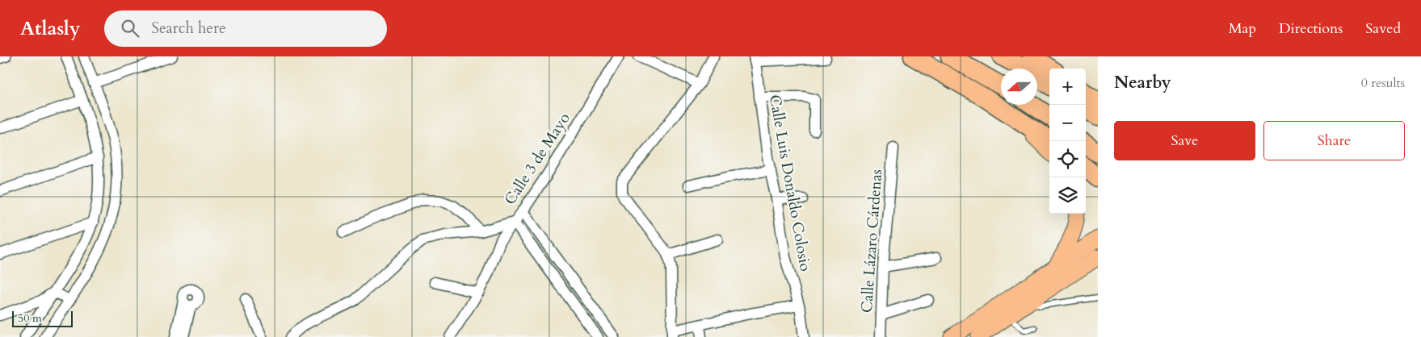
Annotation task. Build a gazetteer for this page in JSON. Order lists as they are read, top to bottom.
{
  "streets": {
    "street": ["Calle 3 de Mayo", "Calle Luis Donaldo Colosio", "Calle Lázaro Cárdenas"]
  },
  "scale_bar": "50 m",
  "north": "left",
  "page": {
    "header": "Atlasly",
    "search": "Search here",
    "nav": ["Map", "Directions", "Saved"],
    "heading": ["Nearby", "0 results"],
    "map_buttons": ["+", "−"],
    "buttons": ["Save", "Share"],
    "scale": "50 m"
  }
}
